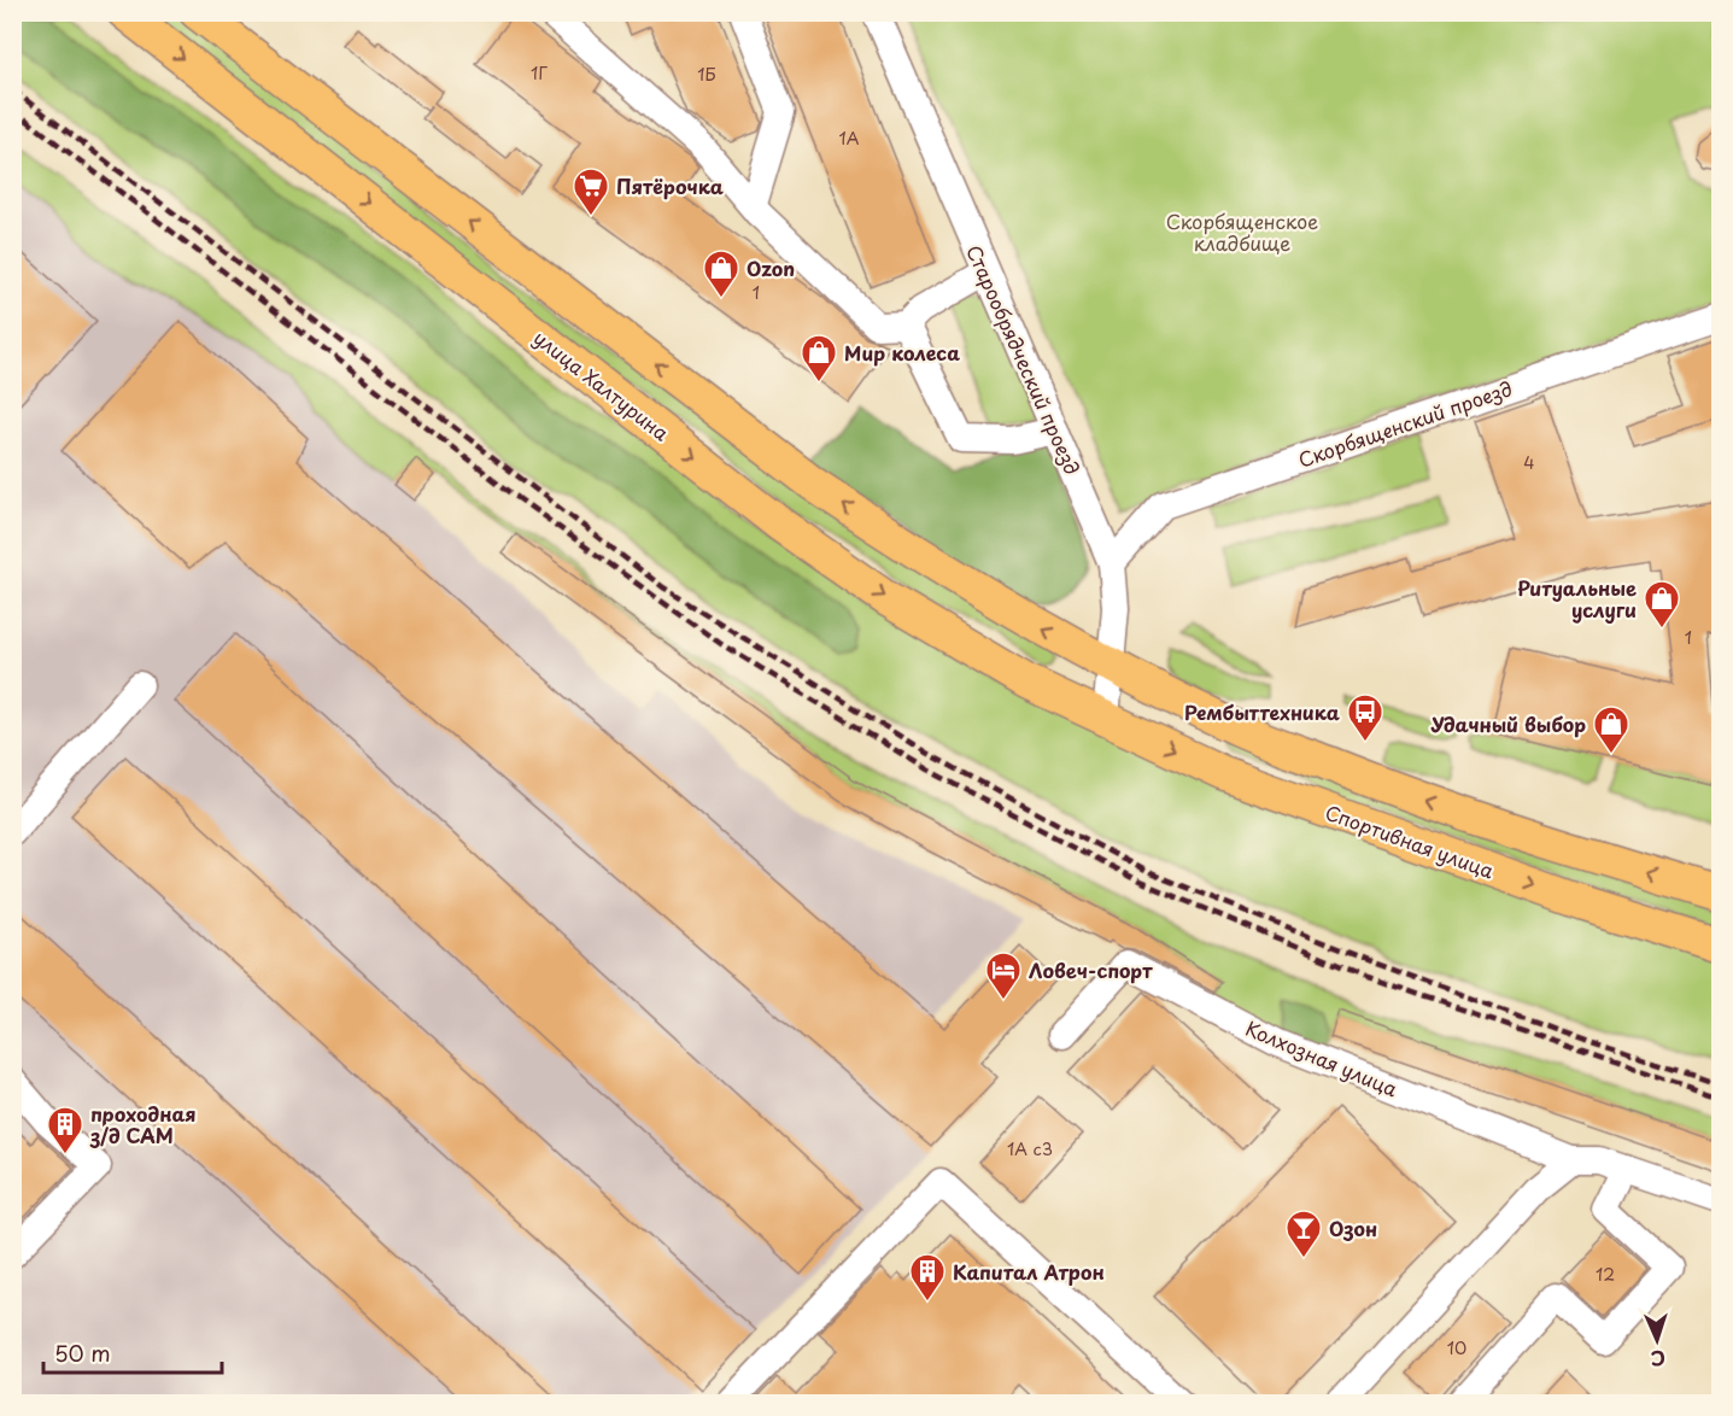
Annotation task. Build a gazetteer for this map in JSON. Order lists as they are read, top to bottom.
{
  "streets": {
    "main road": ["улица Халтурина", "Спортивная улица"],
    "street": ["Старообрядческий проезд", "Скорбященский проезд", "Колхозная улица"]
  },
  "crossings": [
    ["Старообрядческий проезд", "улица Халтурина"],
    ["Старообрядческий проезд", "Скорбященский проезд"],
    ["Старообрядческий проезд", "Спортивная улица"],
    ["улица Халтурина", "Спортивная улица"]
  ],
  "parks": ["Скорбященское кладбище"],
  "places": {
    "supermarket": ["Пятёрочка"],
    "shop": [
      "Ozon",
      "Мир колеса",
      "Ритуальные услуги",
      "Удачный выбор"
    ],
    "bus stop": ["Рембыттехника"],
    "hotel": ["Ловеч-спорт"],
    "building": ["проходная з/д САМ", "Капитал Атрон"],
    "bar": ["Озон"]
  },
  "house_numbers": [
    "1Г",
    "1Б",
    "1А",
    "1",
    "4",
    "1",
    "1А с3",
    "12",
    "10"
  ],
  "scale_bar": "50 m",
  "north": "bottom"
}
